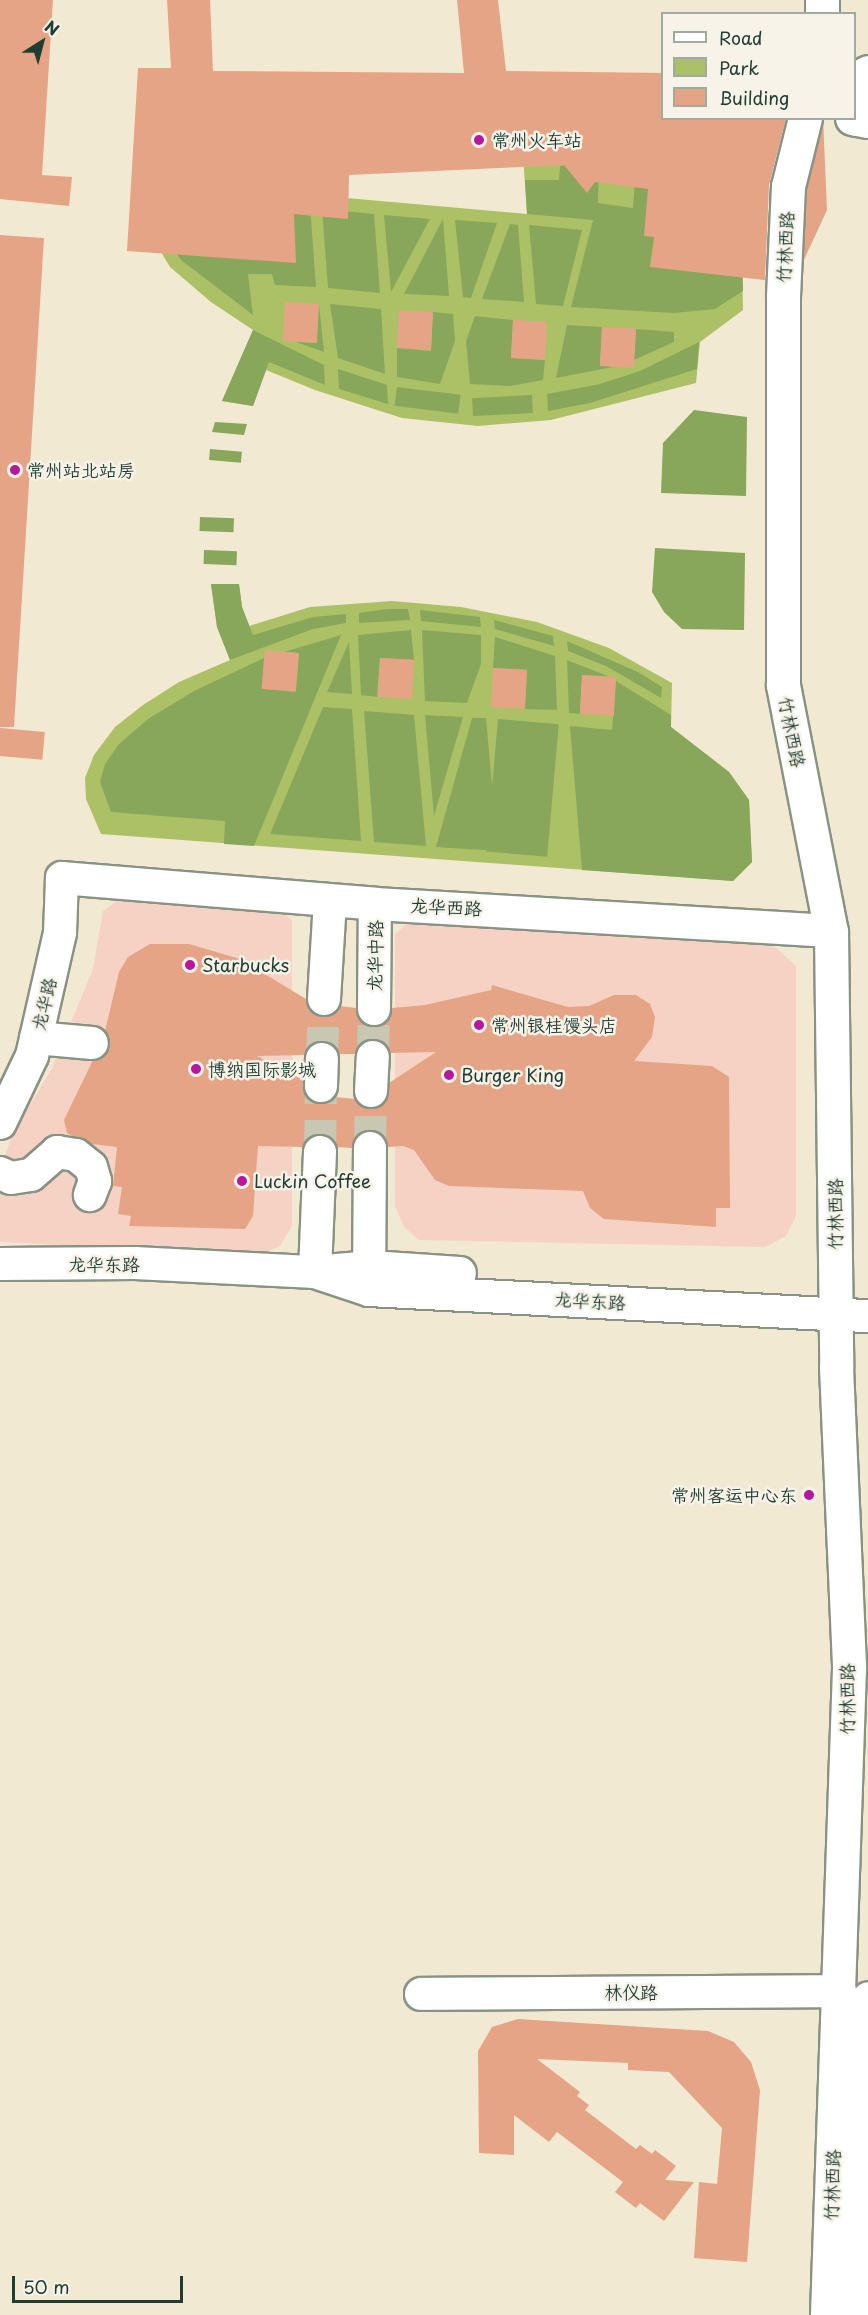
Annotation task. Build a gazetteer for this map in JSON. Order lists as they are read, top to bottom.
{
  "streets": {
    "main road": ["竹林西路"],
    "street": [
      "龙华西路",
      "龙华中路",
      "龙华路",
      "龙华东路",
      "林仪路"
    ]
  },
  "crossings": [
    ["竹林西路", "龙华西路"],
    ["竹林西路", "龙华东路"],
    ["竹林西路", "林仪路"],
    ["龙华西路", "龙华中路"],
    ["龙华西路", "龙华路"]
  ],
  "places": [
    "常州火车站",
    "常州站北站房",
    "Starbucks",
    "常州银桂馒头店",
    "博纳国际影城",
    "Burger King",
    "Luckin Coffee",
    "常州客运中心东"
  ],
  "legend": ["Road", "Park", "Building"],
  "scale_bar": "50 m",
  "north": "top right"
}
